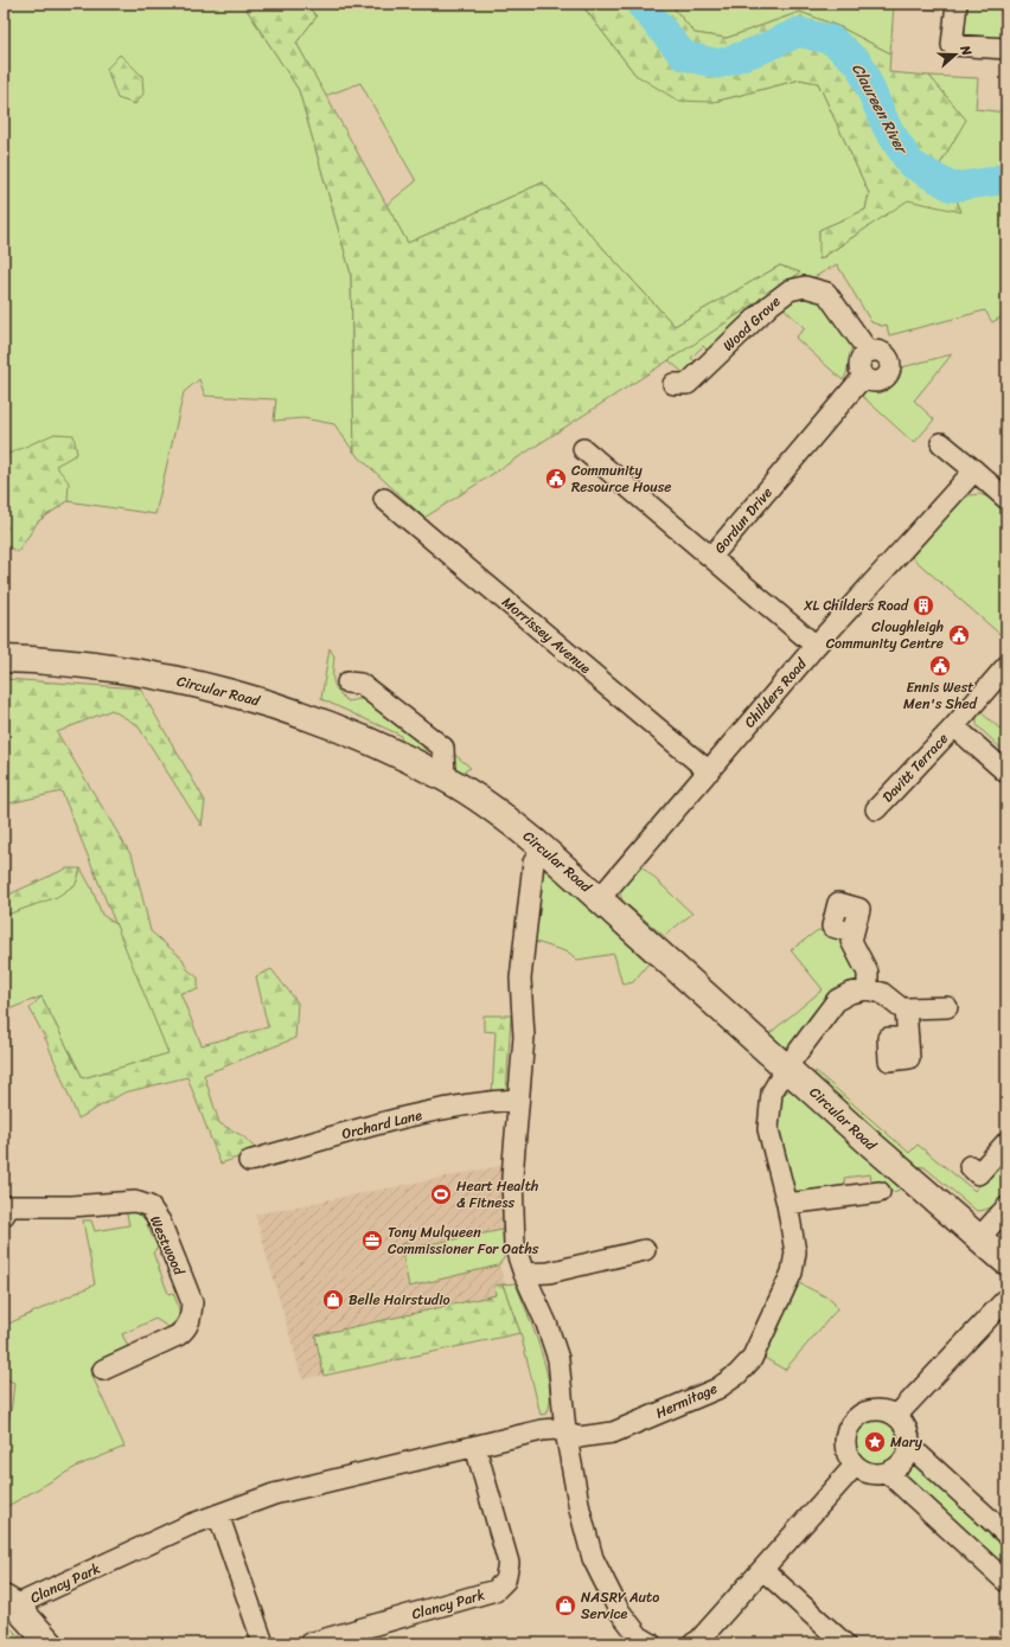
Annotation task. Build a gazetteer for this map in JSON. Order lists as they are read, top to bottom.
{
  "streets": {
    "main road": ["Circular Road"],
    "street": [
      "Wood Grove",
      "Gordun Drive",
      "Morrissey Avenue",
      "Childers Road",
      "Davitt Terrace",
      "Orchard Lane",
      "Westwood",
      "Hermitage",
      "Clancy Park"
    ]
  },
  "crossings": [
    ["Wood Grove", "Gordun Drive"],
    ["Gordun Drive", "Childers Road"],
    ["Morrissey Avenue", "Childers Road"],
    ["Circular Road", "Childers Road"],
    ["Circular Road", "Hermitage"],
    ["Hermitage", "Clancy Park"]
  ],
  "water": ["Claureen River"],
  "places": {
    "public building": ["Community Resource House", "Cloughleigh Community Centre", "Ennis West Men's Shed"],
    "building": ["XL Childers Road"],
    "sports": ["Heart Health & Fitness"],
    "office": ["Tony Mulqueen Commissioner For Oaths"],
    "shop": ["Belle Hairstudio", "NASRY Auto Service"],
    "place": ["Mary"]
  },
  "north": "right"
}
